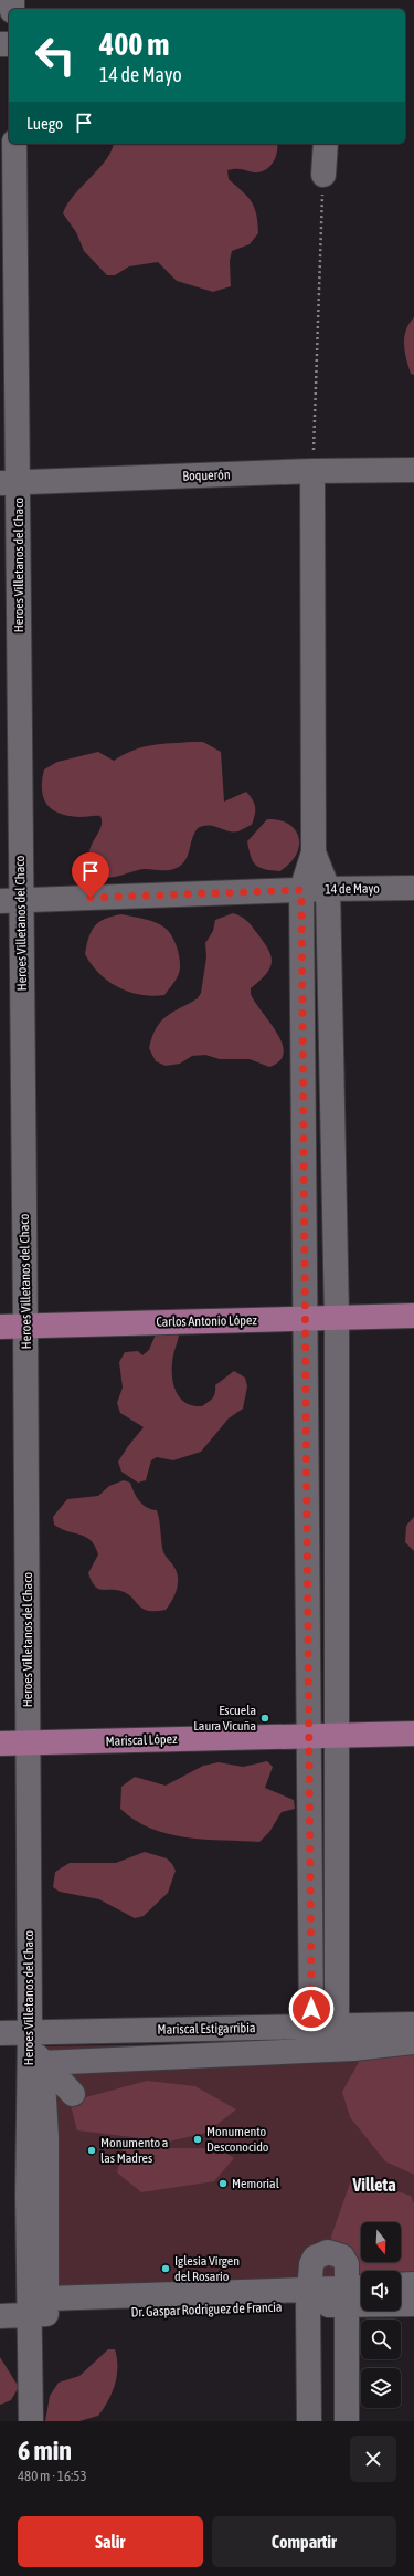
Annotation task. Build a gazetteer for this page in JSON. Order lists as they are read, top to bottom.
{
  "streets": {
    "main road": ["Carlos Antonio López", "Mariscal López"],
    "street": [
      "Boquerón",
      "Heroes Villetanos del Chaco",
      "14 de Mayo",
      "Mariscal Estigarribia",
      "Dr. Gaspar Rodriguez de Francia"
    ]
  },
  "crossings": [
    ["Boquerón", "Heroes Villetanos del Chaco"],
    ["Heroes Villetanos del Chaco", "14 de Mayo"],
    ["Heroes Villetanos del Chaco", "Carlos Antonio López"],
    ["Heroes Villetanos del Chaco", "Mariscal López"],
    ["Heroes Villetanos del Chaco", "Mariscal Estigarribia"],
    ["Heroes Villetanos del Chaco", "Dr. Gaspar Rodriguez de Francia"]
  ],
  "districts": ["Villeta"],
  "places": [
    "Escuela Laura Vicuña",
    "Monumento Desconocido",
    "Monumento a las Madres",
    "Memorial",
    "Iglesia Virgen del Rosario"
  ],
  "north": "bottom",
  "page": {
    "turn": ["400 m", "14 de Mayo"],
    "then": "Luego",
    "heading": ["6 min", "480 m · 16:53"],
    "buttons": ["Salir", "Compartir"]
  }
}
